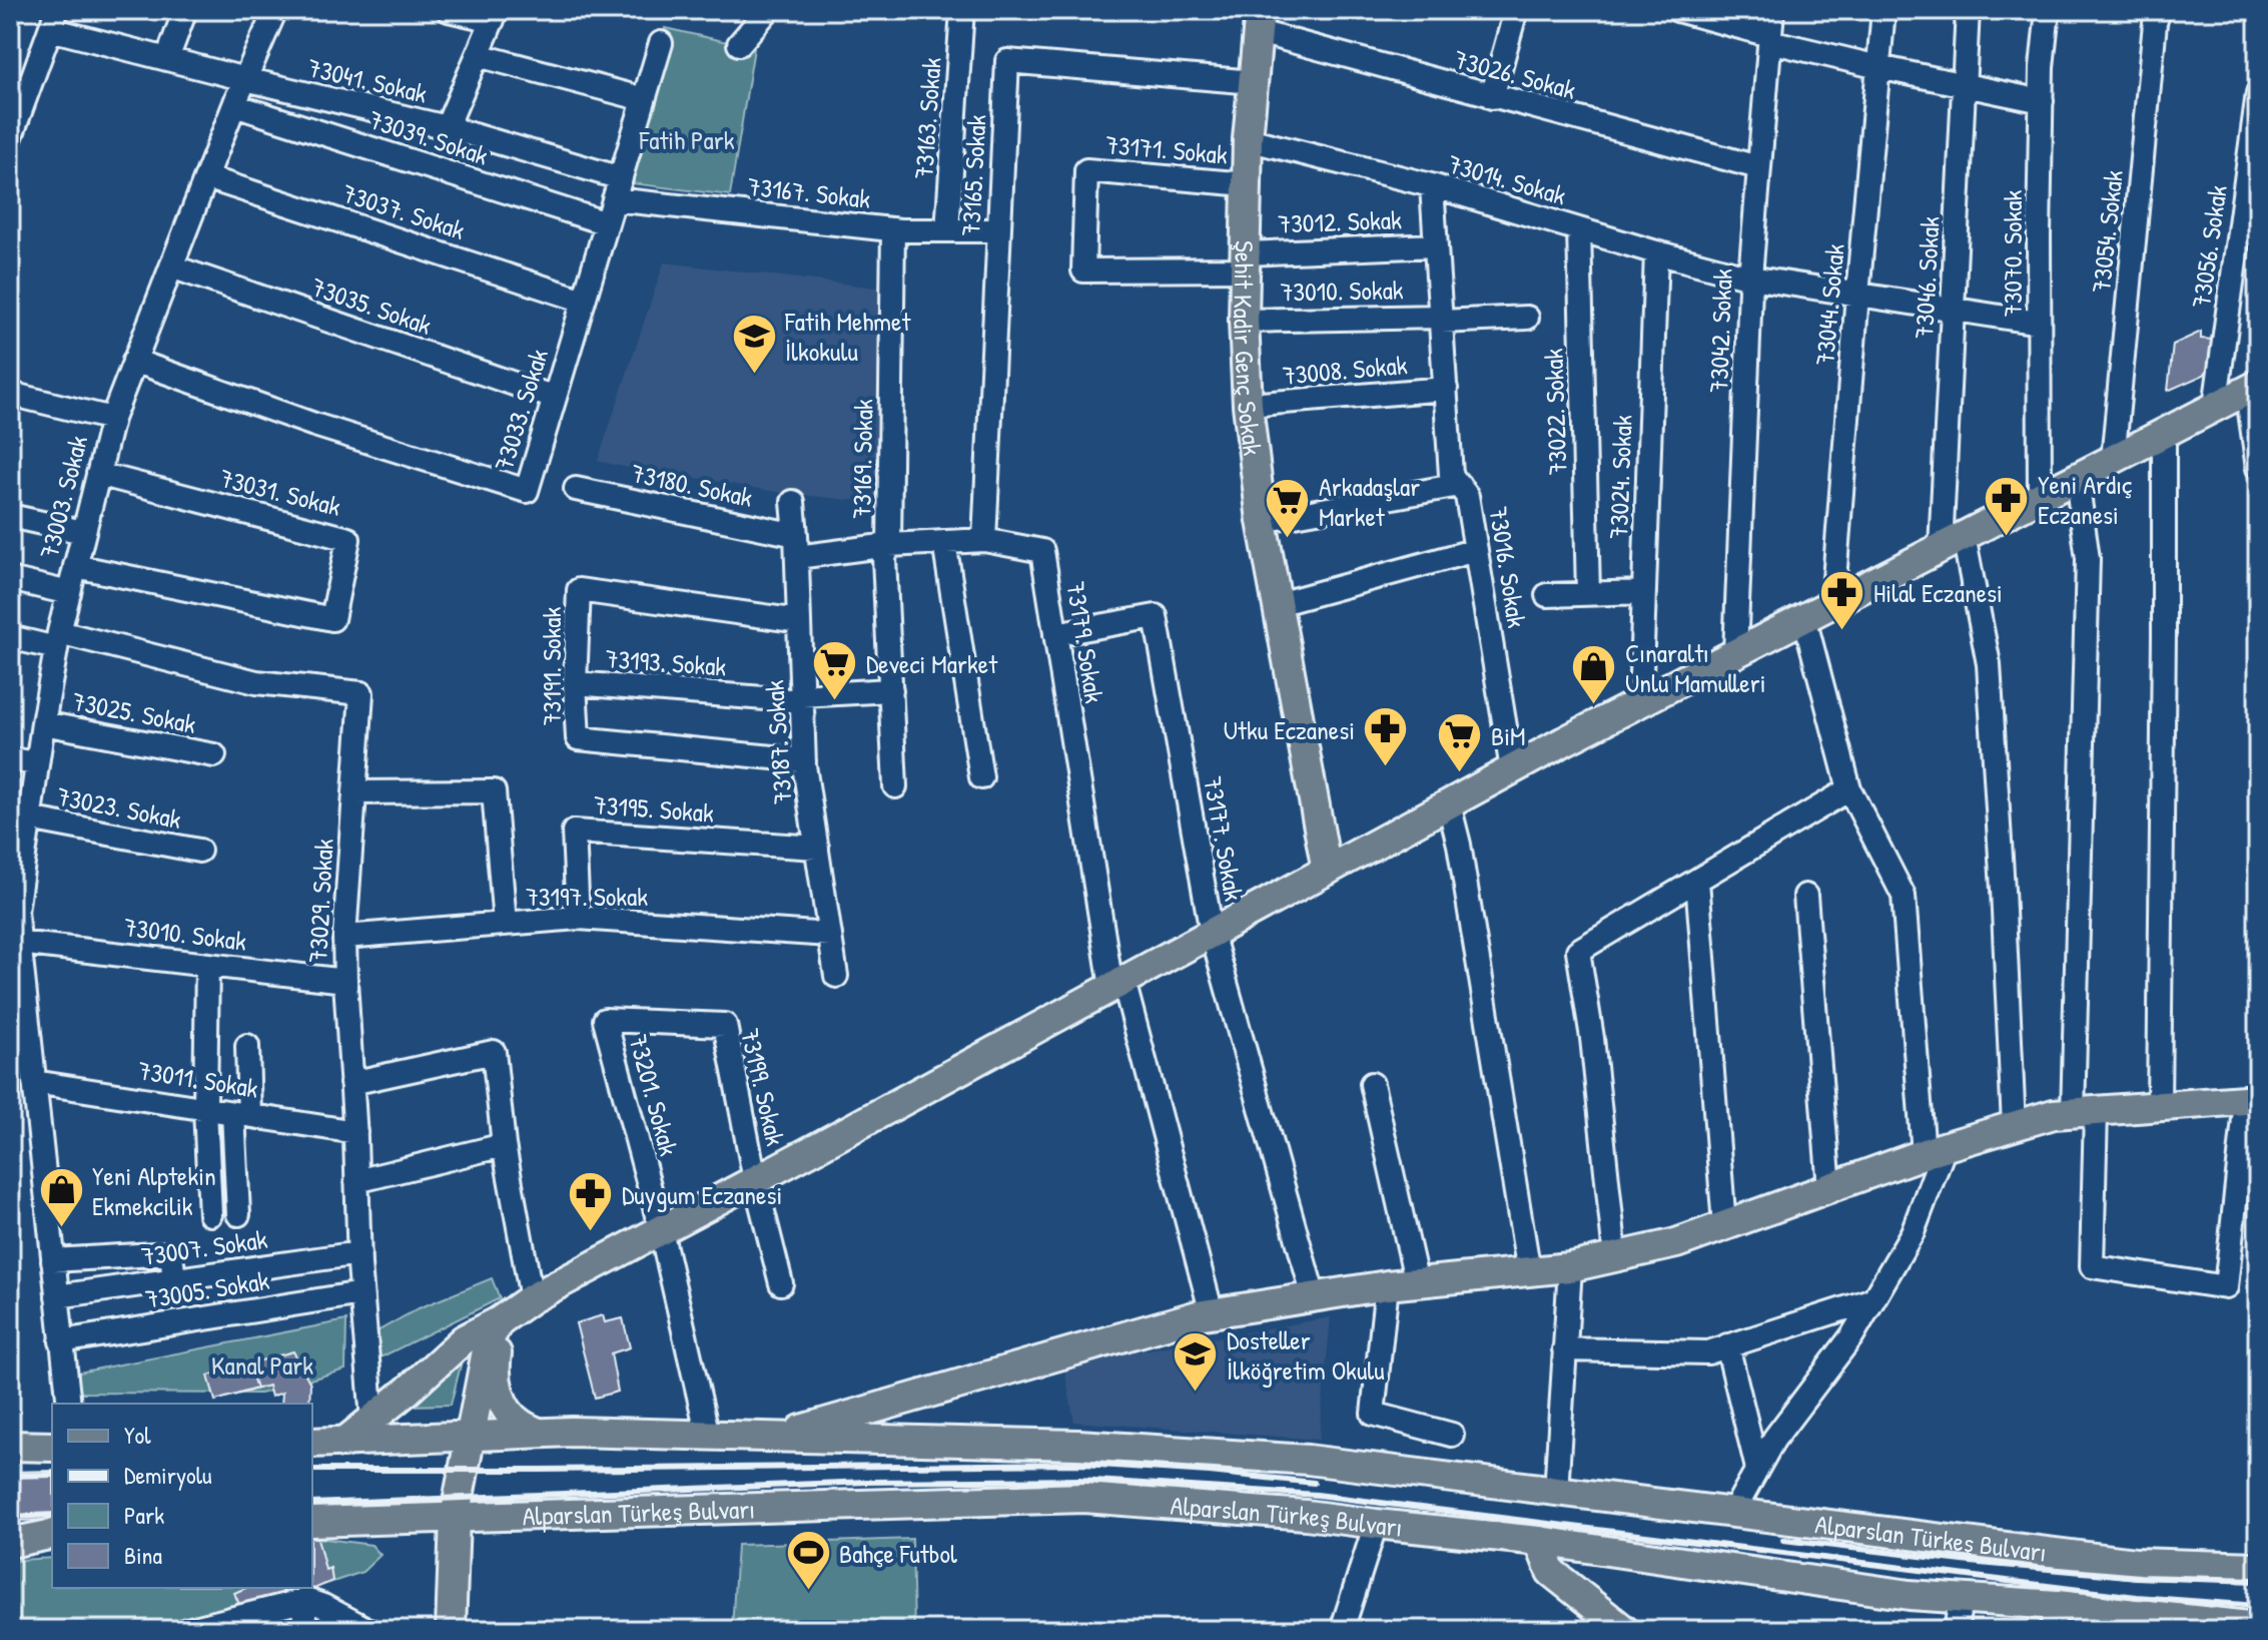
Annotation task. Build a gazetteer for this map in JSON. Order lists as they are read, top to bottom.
{
  "streets": {
    "main road": ["Şehit Kadir Genç Sokak", "Alparslan Türkeş Bulvarı"],
    "street": [
      "73026. Sokak",
      "73041. Sokak",
      "73163. Sokak",
      "73039. Sokak",
      "73171. Sokak",
      "73165. Sokak",
      "73014. Sokak",
      "73167. Sokak",
      "73037. Sokak",
      "73012. Sokak",
      "73054. Sokak",
      "73056. Sokak",
      "73070. Sokak",
      "73046. Sokak",
      "73010. Sokak",
      "73044. Sokak",
      "73035. Sokak",
      "73042. Sokak",
      "73008. Sokak",
      "73033. Sokak",
      "73022. Sokak",
      "73169. Sokak",
      "73024. Sokak",
      "73180. Sokak",
      "73031. Sokak",
      "73003. Sokak",
      "73016. Sokak",
      "73179. Sokak",
      "73193. Sokak",
      "73191. Sokak",
      "73025. Sokak",
      "73187. Sokak",
      "73023. Sokak",
      "73195. Sokak",
      "73177. Sokak",
      "73197. Sokak",
      "73029. Sokak",
      "73011. Sokak",
      "73199. Sokak",
      "73201. Sokak",
      "73007. Sokak",
      "73005. Sokak"
    ]
  },
  "crossings": [
    ["73026. Sokak", "73042. Sokak"],
    ["73026. Sokak", "Şehit Kadir Genç Sokak"],
    ["73041. Sokak", "73167. Sokak"],
    ["73041. Sokak", "73003. Sokak"],
    ["73163. Sokak", "73167. Sokak"],
    ["73039. Sokak", "73033. Sokak"],
    ["73039. Sokak", "73003. Sokak"],
    ["73171. Sokak", "73012. Sokak"],
    ["73171. Sokak", "Şehit Kadir Genç Sokak"],
    ["73165. Sokak", "73167. Sokak"],
    ["73165. Sokak", "Şehit Kadir Genç Sokak"],
    ["73165. Sokak", "73179. Sokak"],
    ["73014. Sokak", "73070. Sokak"],
    ["73014. Sokak", "73046. Sokak"],
    ["73014. Sokak", "73044. Sokak"],
    ["73014. Sokak", "73042. Sokak"],
    ["73014. Sokak", "Şehit Kadir Genç Sokak"],
    ["73014. Sokak", "73022. Sokak"],
    ["73014. Sokak", "73024. Sokak"],
    ["73014. Sokak", "73016. Sokak"],
    ["73167. Sokak", "73033. Sokak"],
    ["73167. Sokak", "73169. Sokak"],
    ["73037. Sokak", "73033. Sokak"],
    ["73037. Sokak", "73003. Sokak"],
    ["73012. Sokak", "Şehit Kadir Genç Sokak"],
    ["73012. Sokak", "73016. Sokak"],
    ["73010. Sokak", "Şehit Kadir Genç Sokak"],
    ["73010. Sokak", "73003. Sokak"],
    ["73010. Sokak", "73016. Sokak"],
    ["73010. Sokak", "73029. Sokak"],
    ["73035. Sokak", "73033. Sokak"],
    ["73035. Sokak", "73003. Sokak"],
    ["Şehit Kadir Genç Sokak", "73008. Sokak"],
    ["73008. Sokak", "73016. Sokak"],
    ["73033. Sokak", "73003. Sokak"],
    ["73169. Sokak", "73179. Sokak"],
    ["73169. Sokak", "73193. Sokak"],
    ["73180. Sokak", "73179. Sokak"],
    ["73180. Sokak", "73187. Sokak"],
    ["73031. Sokak", "73003. Sokak"],
    ["73003. Sokak", "73025. Sokak"],
    ["73003. Sokak", "73023. Sokak"],
    ["73003. Sokak", "73029. Sokak"],
    ["73003. Sokak", "73011. Sokak"],
    ["73003. Sokak", "73007. Sokak"],
    ["73003. Sokak", "73005. Sokak"],
    ["73179. Sokak", "73187. Sokak"],
    ["73179. Sokak", "73177. Sokak"],
    ["73193. Sokak", "73191. Sokak"],
    ["73193. Sokak", "73187. Sokak"],
    ["73191. Sokak", "73187. Sokak"],
    ["73187. Sokak", "73195. Sokak"],
    ["73187. Sokak", "73197. Sokak"],
    ["73195. Sokak", "73197. Sokak"],
    ["73197. Sokak", "73029. Sokak"],
    ["73029. Sokak", "73011. Sokak"],
    ["73029. Sokak", "73007. Sokak"],
    ["73029. Sokak", "73005. Sokak"],
    ["73199. Sokak", "73201. Sokak"],
    ["73201. Sokak", "Alparslan Türkeş Bulvarı"]
  ],
  "parks": ["Fatih Park", "Kanal Park"],
  "places": {
    "school or university": ["Fatih Mehmet İlkokulu", "Dosteller İlköğretim Okulu"],
    "pharmacy": [
      "Yeni Ardıç Eczanesi",
      "Hilal Eczanesi",
      "Utku Eczanesi",
      "Duygum Eczanesi"
    ],
    "supermarket": ["Arkadaşlar Market", "Deveci Market", "BiM"],
    "shop": ["Cınaraltı Unlu Mamulleri", "Yeni Alptekin Ekmekcilik"],
    "sports": ["Bahçe Futbol"]
  },
  "legend": [
    "Yol",
    "Demiryolu",
    "Park",
    "Bina"
  ]
}
